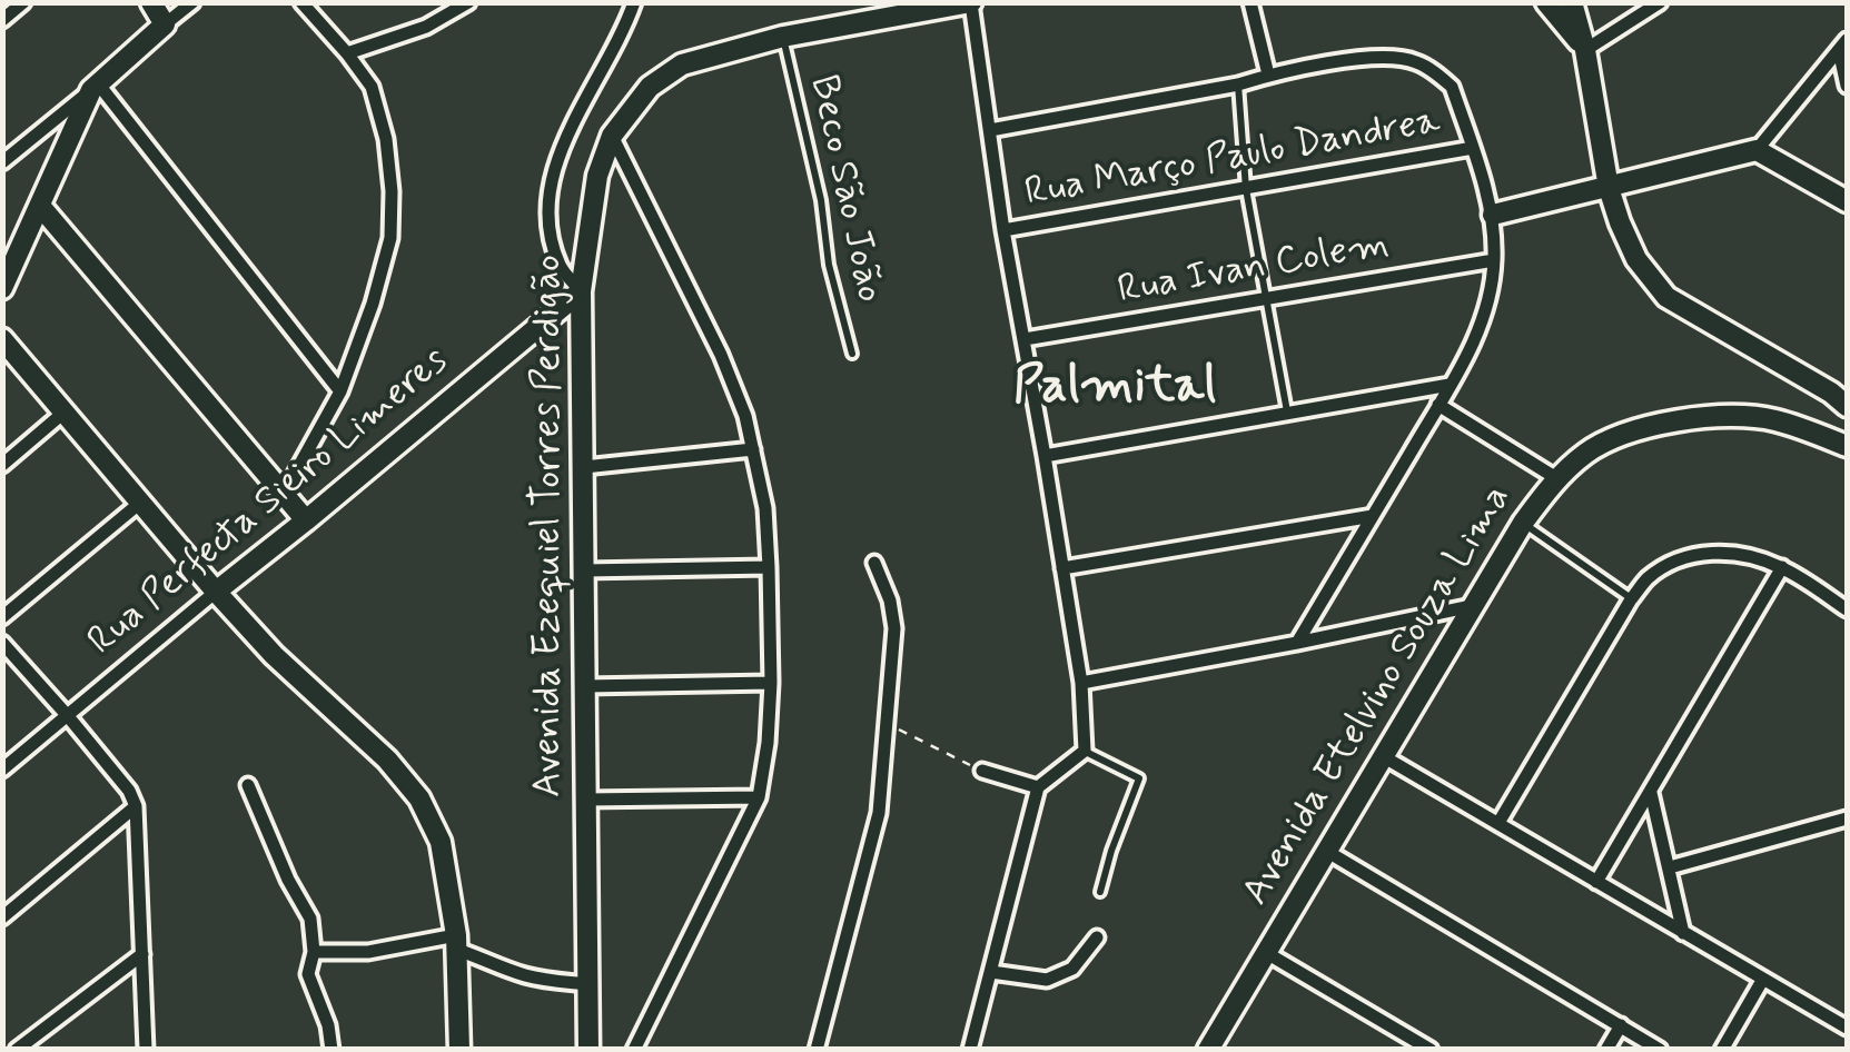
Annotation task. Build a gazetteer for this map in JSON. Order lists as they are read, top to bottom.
{
  "streets": {
    "street": [
      "Rua Março Paulo Dandrea",
      "Rua Ivan Colem",
      "Rua Perfecta Sieiro Limeres",
      "Avenida Ezequiel Torres Perdigão",
      "Avenida Etelvino Souza Lima"
    ],
    "lane": ["Beco São João"]
  },
  "crossings": [
    ["Beco São João", "Avenida Ezequiel Torres Perdigão"],
    ["Rua Perfecta Sieiro Limeres", "Avenida Ezequiel Torres Perdigão"]
  ],
  "districts": ["Palmital"]
}
